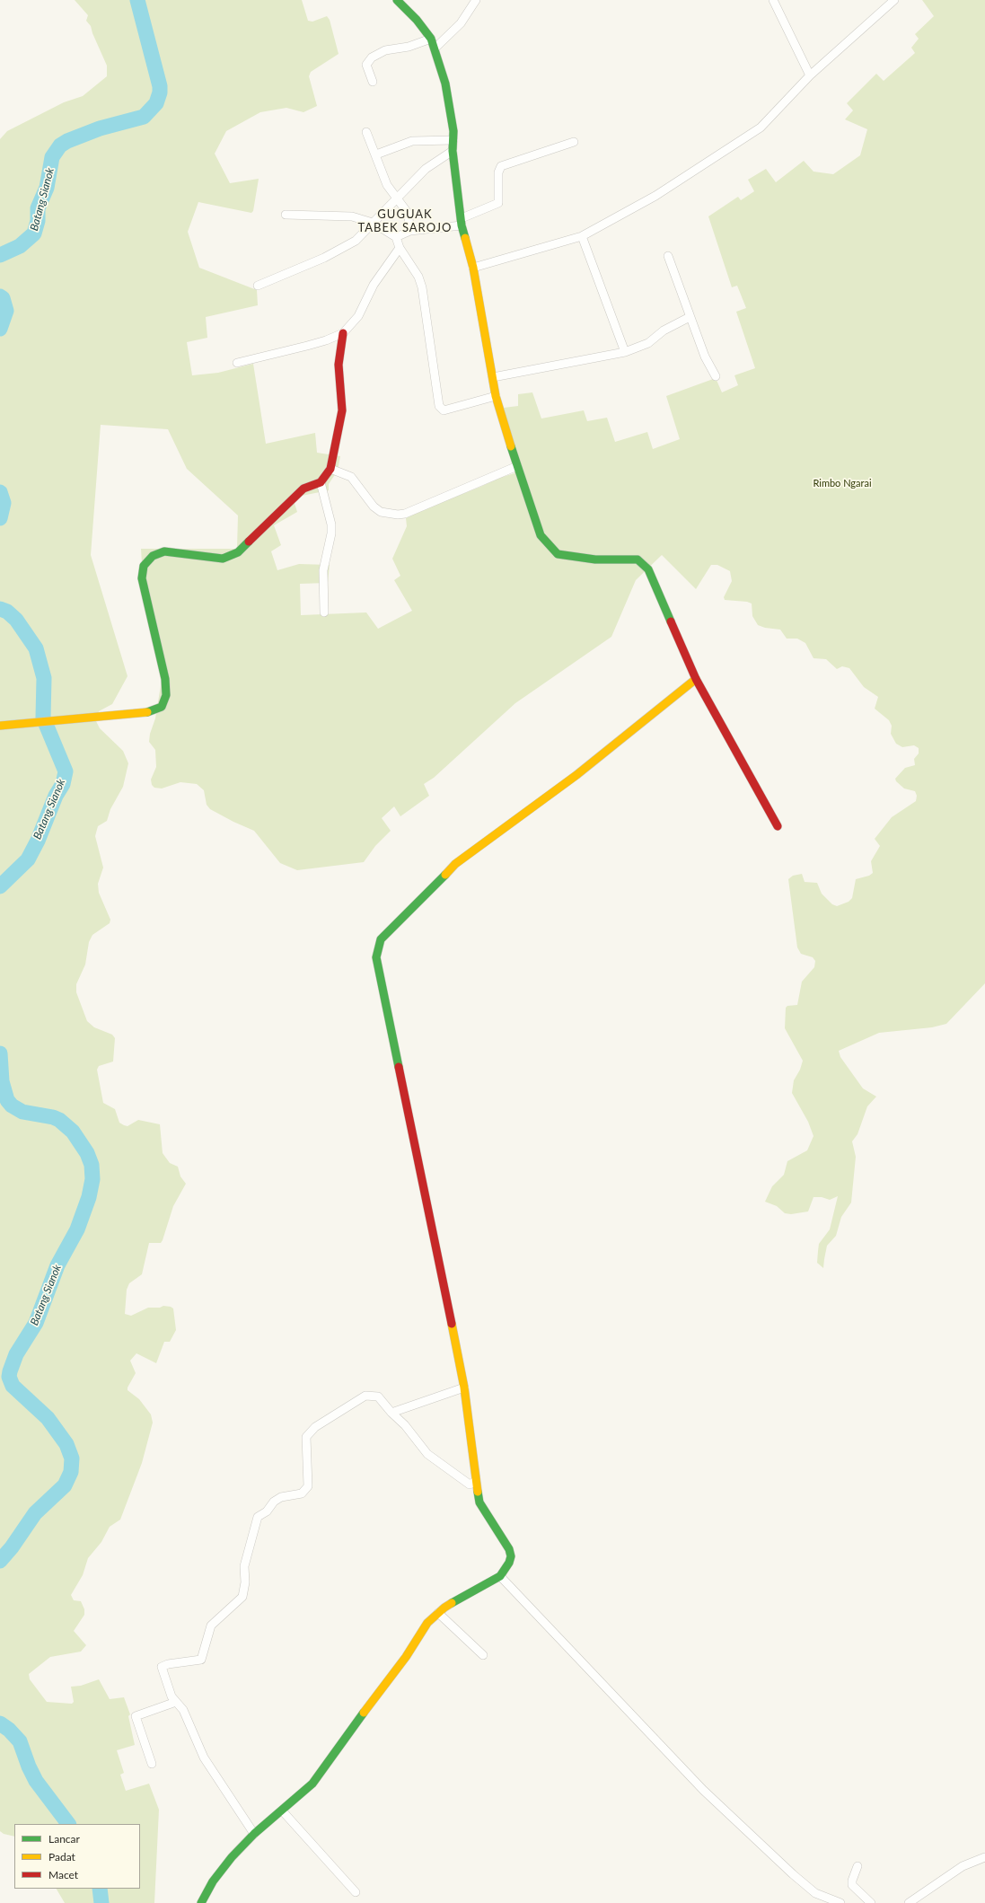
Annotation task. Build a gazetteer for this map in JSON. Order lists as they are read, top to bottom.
{
  "districts": ["GUGUAK TABEK SAROJO"],
  "water": ["Batang Sianok"],
  "parks": ["Rimbo Ngarai"],
  "legend": ["Lancar", "Padat", "Macet"]
}
